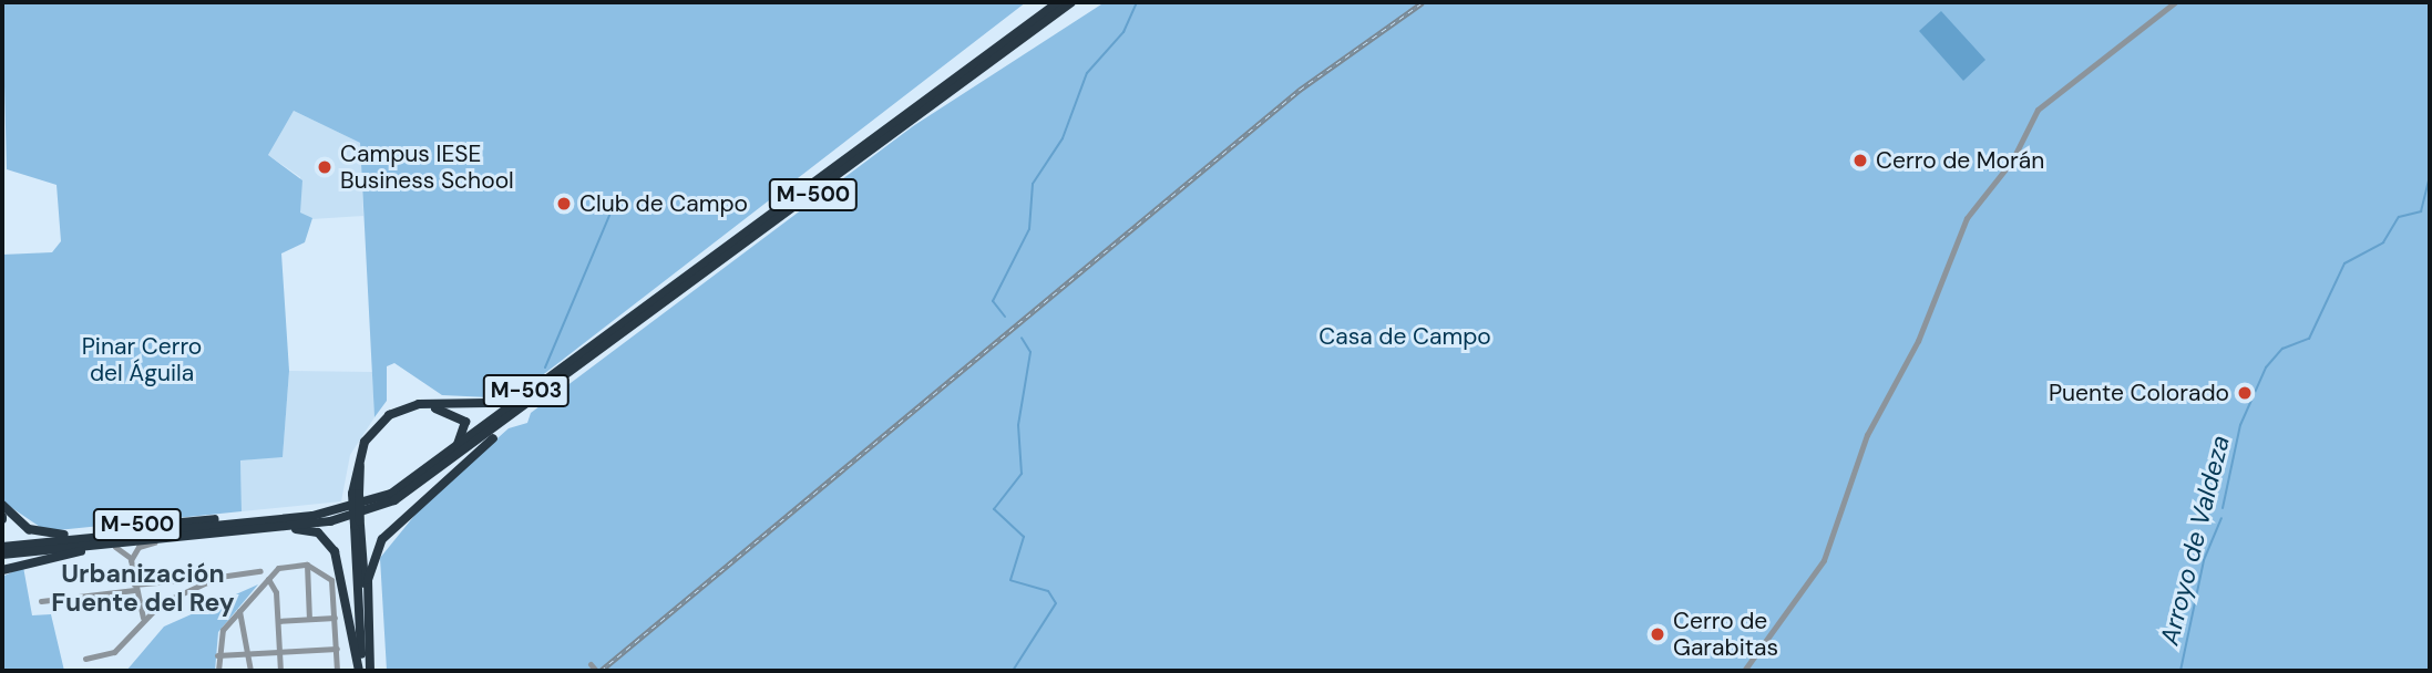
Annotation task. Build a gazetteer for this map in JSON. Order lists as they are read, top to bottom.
{
  "streets": {
    "highway": ["M-500", "M-503"]
  },
  "crossings": [
    ["M-500", "M-503"]
  ],
  "districts": ["Urbanización Fuente del Rey"],
  "water": ["Arroyo de Valdeza"],
  "parks": ["Casa de Campo", "Pinar Cerro del Águila"],
  "places": [
    "Cerro de Morán",
    "Campus IESE Business School",
    "Club de Campo",
    "Puente Colorado",
    "Cerro de Garabitas"
  ]
}
